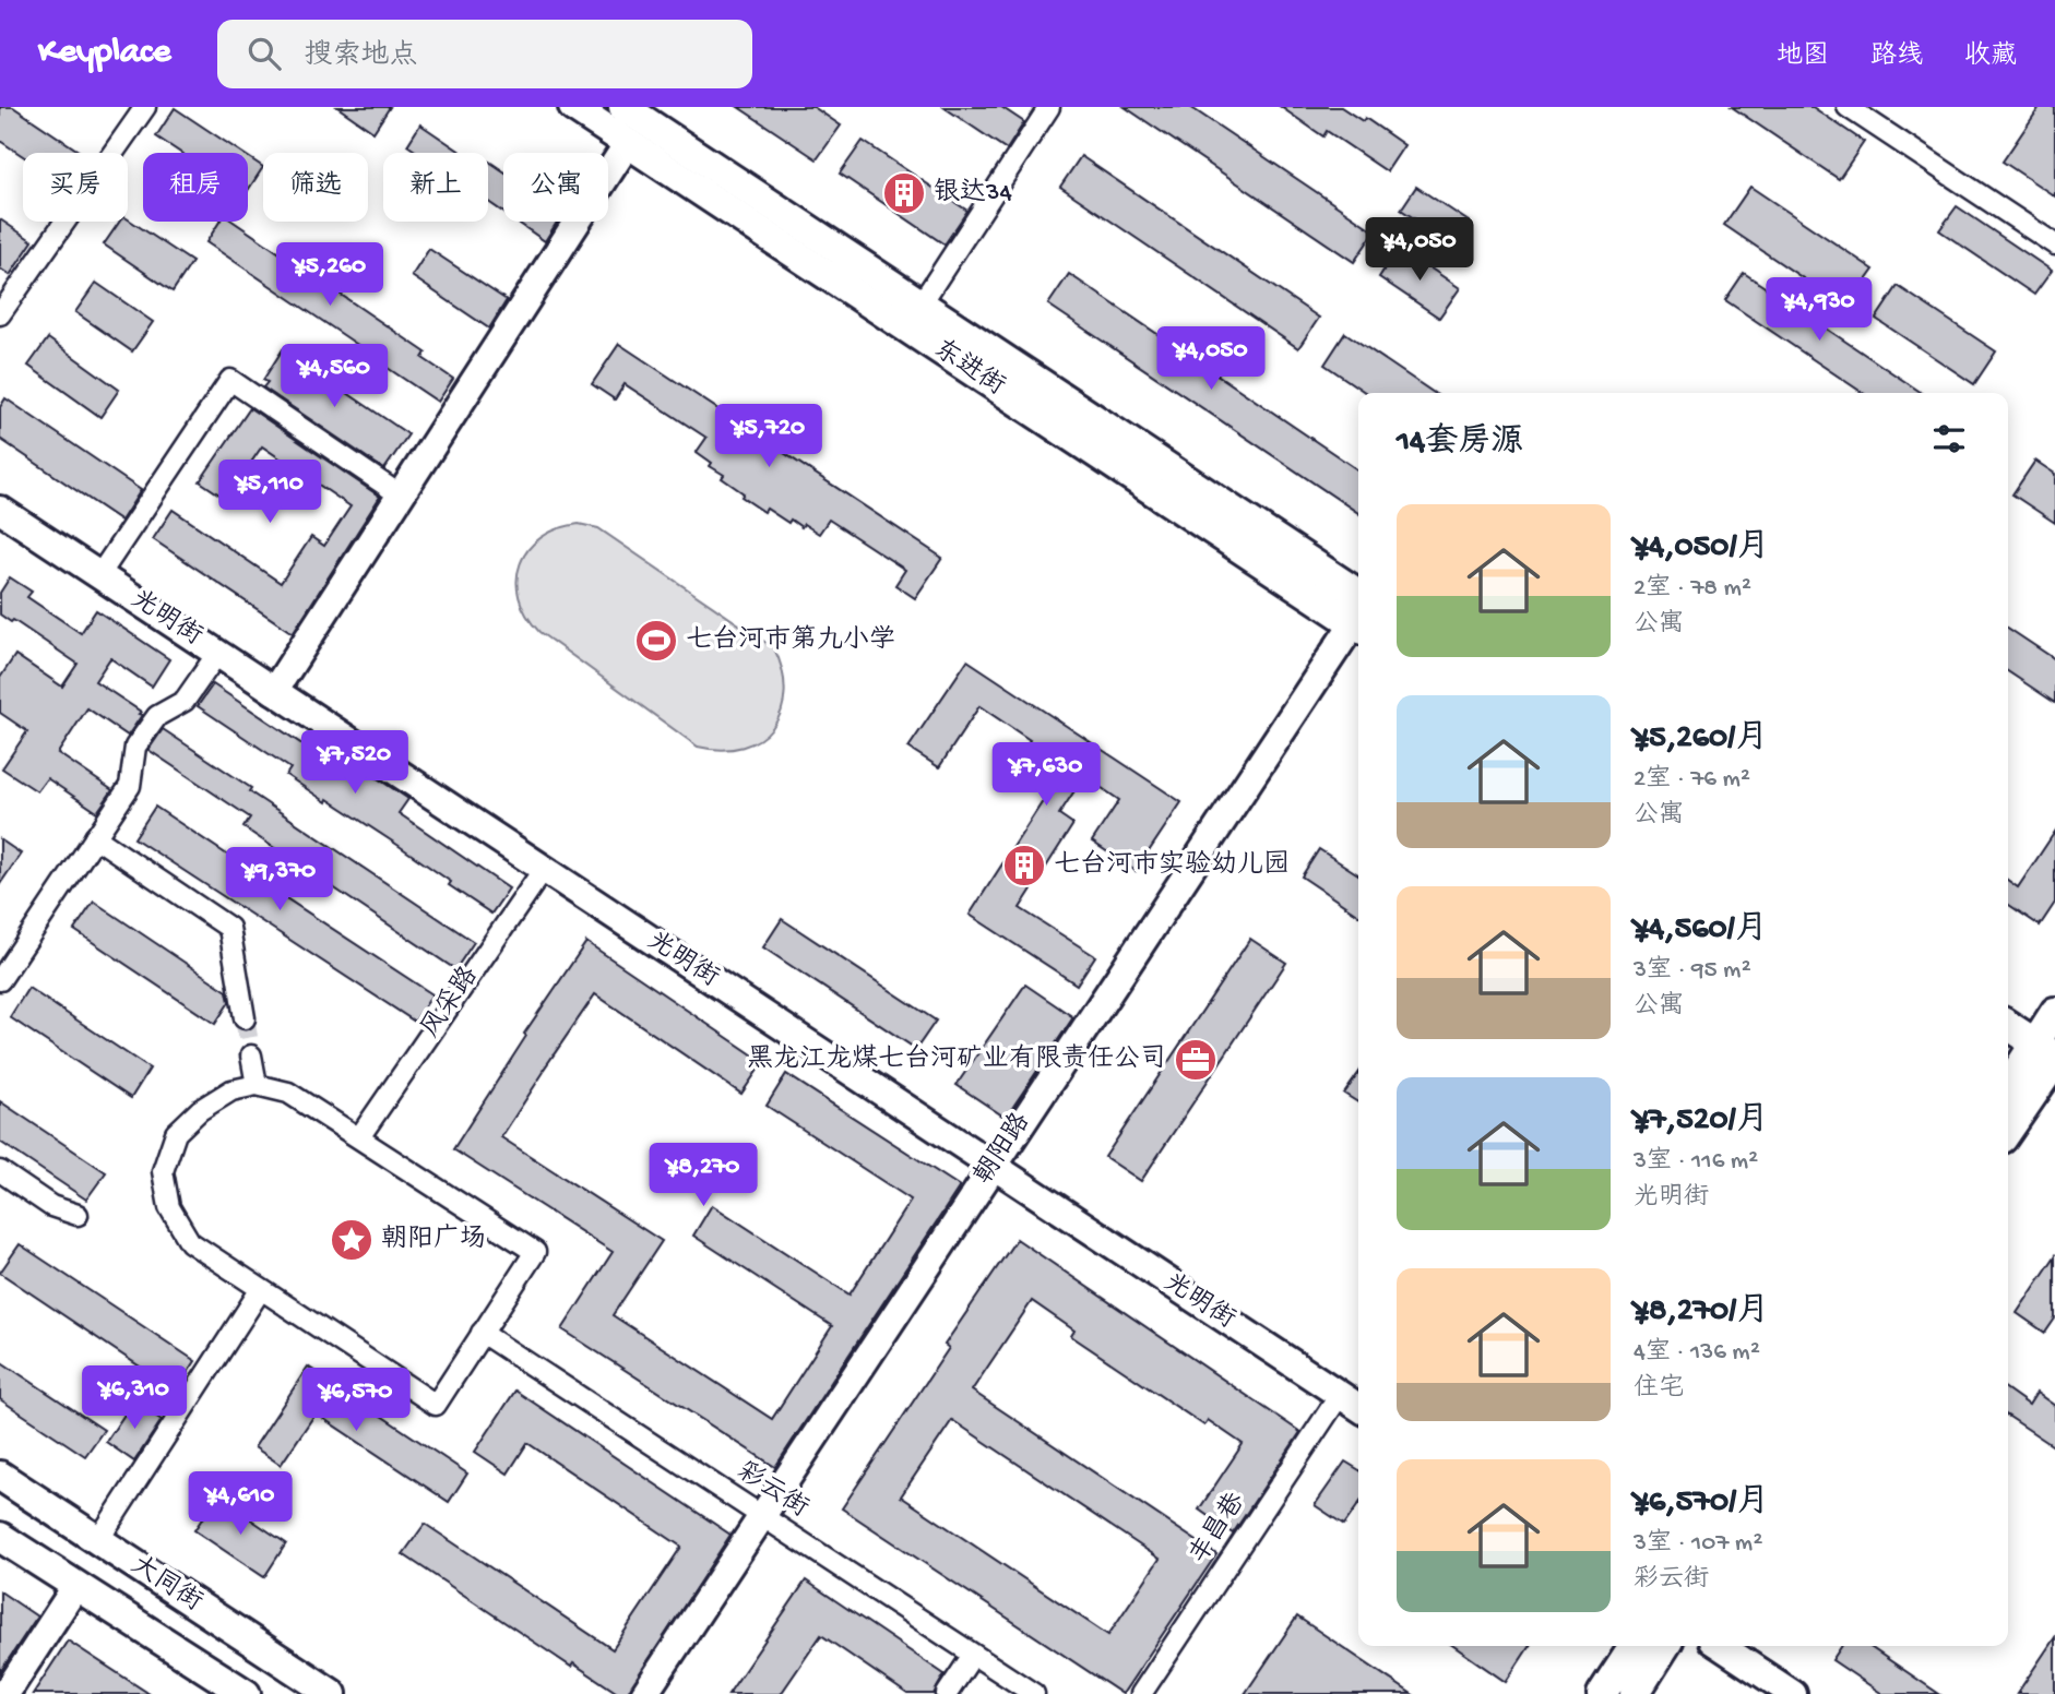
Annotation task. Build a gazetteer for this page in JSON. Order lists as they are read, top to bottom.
{
  "streets": {
    "main road": ["东进街", "大同街"],
    "street": [
      "光明街",
      "风采路",
      "朝阳路",
      "彩云街",
      "丰昌巷"
    ]
  },
  "crossings": [
    ["光明街", "风采路"],
    ["光明街", "朝阳路"],
    ["光明街", "丰昌巷"],
    ["朝阳路", "彩云街"]
  ],
  "places": {
    "building": ["银达34", "七台河市实验幼儿园"],
    "sports": ["七台河市第九小学"],
    "office": ["黑龙江龙煤七台河矿业有限责任公司"],
    "place": ["朝阳广场"]
  },
  "page": {
    "header": "Keyplace",
    "search": "搜索地点",
    "nav": ["地图", "路线", "收藏"],
    "chip": [
      "买房",
      "租房",
      "筛选",
      "新上",
      "公寓"
    ],
    "price": [
      "¥4,050",
      "¥5,260",
      "¥4,930",
      "¥4,050",
      "¥4,560",
      "¥5,720",
      "¥5,110",
      "¥7,520",
      "¥7,630",
      "¥9,370",
      "¥8,270",
      "¥6,310",
      "¥6,570",
      "¥4,610"
    ],
    "heading": "14套房源",
    "list": [
      {
        "name": "¥4,050/月",
        "note": "2室 · 78 m² · 公寓"
      },
      {
        "name": "¥5,260/月",
        "note": "2室 · 76 m² · 公寓"
      },
      {
        "name": "¥4,560/月",
        "note": "3室 · 95 m² · 公寓"
      },
      {
        "name": "¥7,520/月",
        "note": "3室 · 116 m² · 光明街"
      },
      {
        "name": "¥8,270/月",
        "note": "4室 · 136 m² · 住宅"
      },
      {
        "name": "¥6,570/月",
        "note": "3室 · 107 m² · 彩云街"
      }
    ]
  }
}
